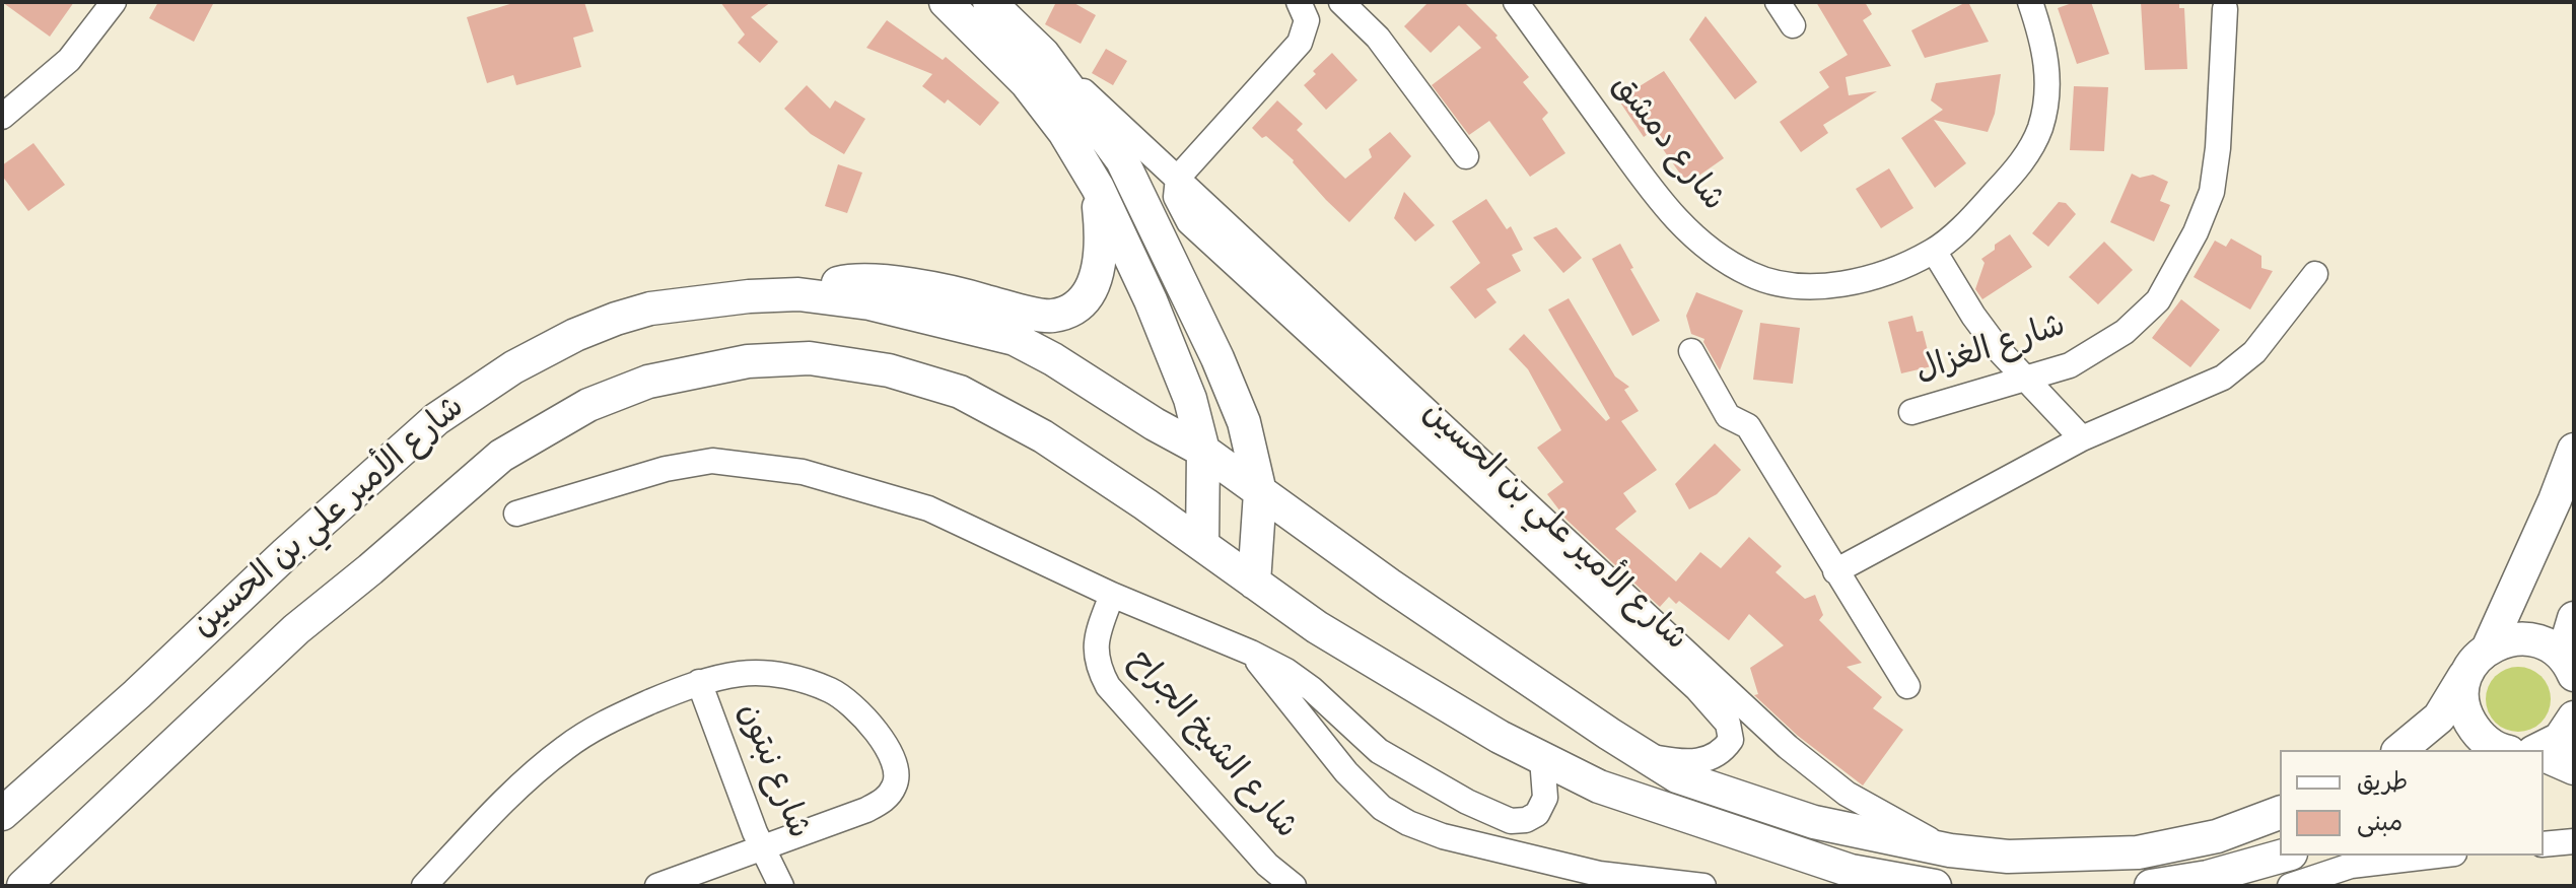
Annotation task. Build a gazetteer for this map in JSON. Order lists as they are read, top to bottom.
{
  "streets": {
    "main road": ["شارع الأمير علي بن الحسين"],
    "street": [
      "شارع دمشق",
      "شارع الغزال",
      "شارع الشيخ الجراح",
      "شارع نبتون"
    ]
  },
  "legend": ["طريق", "مبنى"]
}
